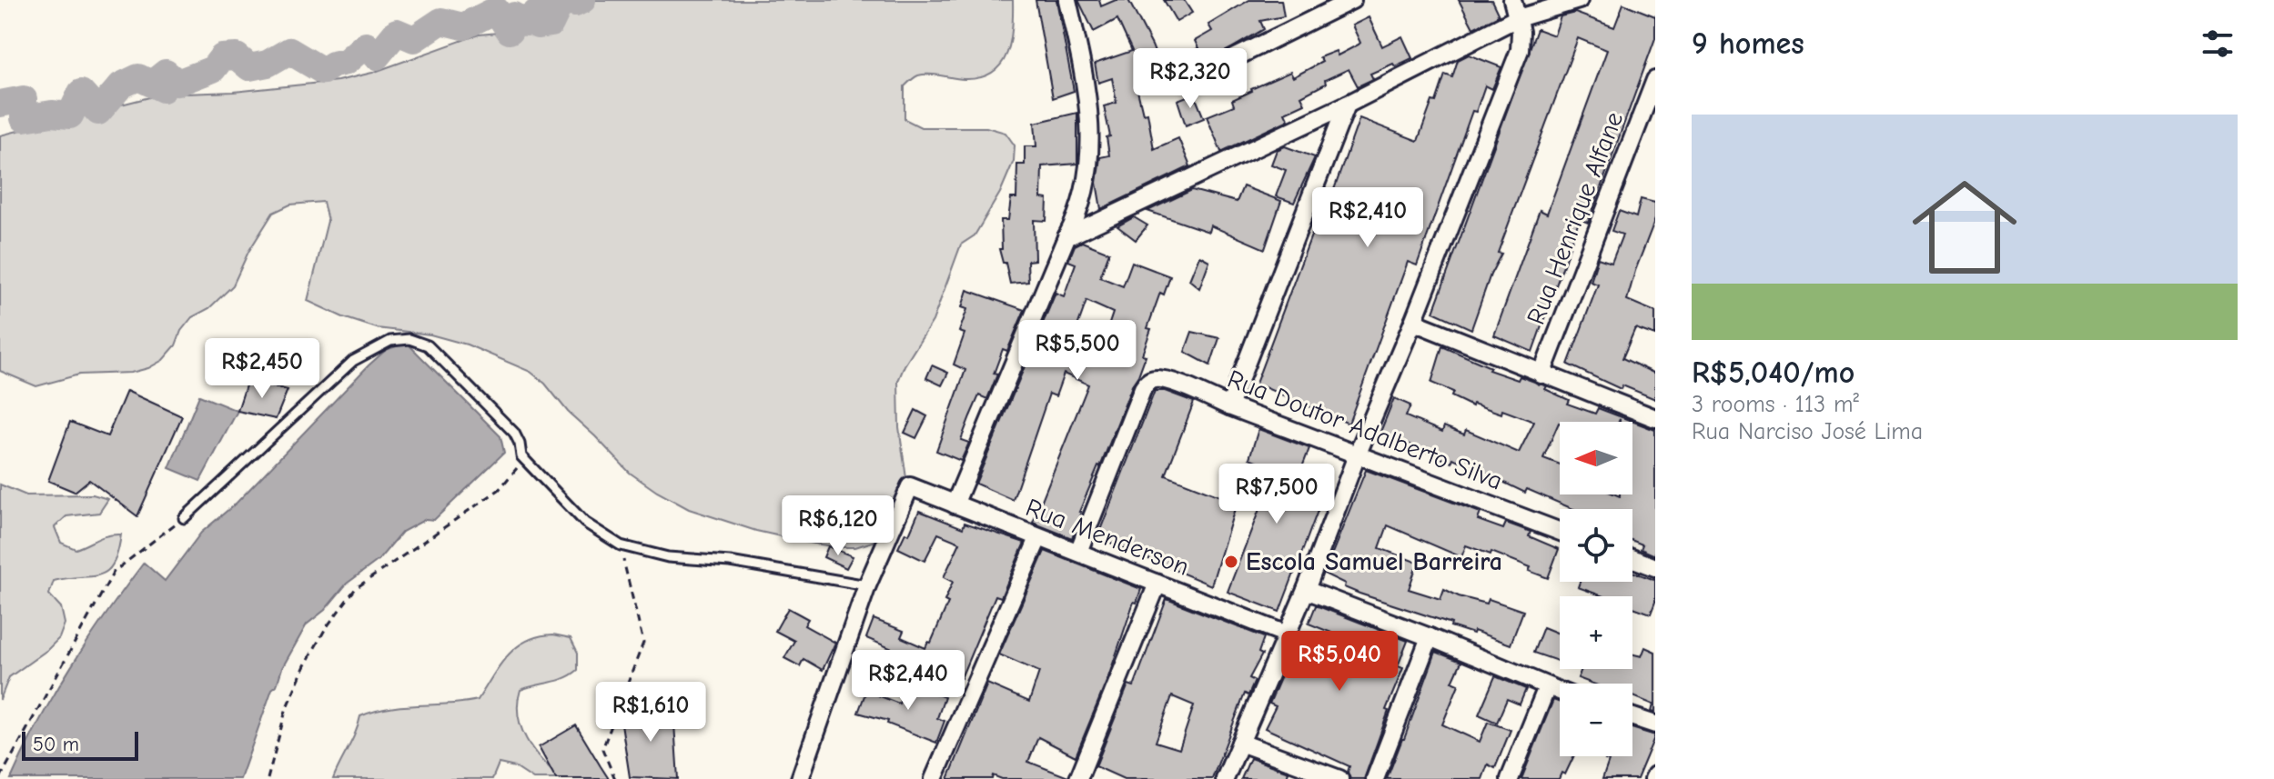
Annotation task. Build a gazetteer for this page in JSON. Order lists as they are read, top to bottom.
{
  "streets": {
    "street": ["Rua Henrique Alfane", "Rua Doutor Adalberto Silva", "Rua Menderson"]
  },
  "crossings": [
    ["Rua Doutor Adalberto Silva", "Rua Menderson"]
  ],
  "places": ["Escola Samuel Barreira"],
  "scale_bar": "50 m",
  "north": "left",
  "page": {
    "heading": "9 homes",
    "price": [
      "R$2,320",
      "R$2,410",
      "R$5,500",
      "R$2,450",
      "R$7,500",
      "R$6,120",
      "R$5,040",
      "R$2,440",
      "R$1,610"
    ],
    "list": [
      {
        "name": "R$5,040/mo",
        "note": "3 rooms · 113 m² · Rua Narciso José Lima"
      }
    ],
    "map_buttons": ["+", "−"],
    "scale": "50 m"
  }
}
